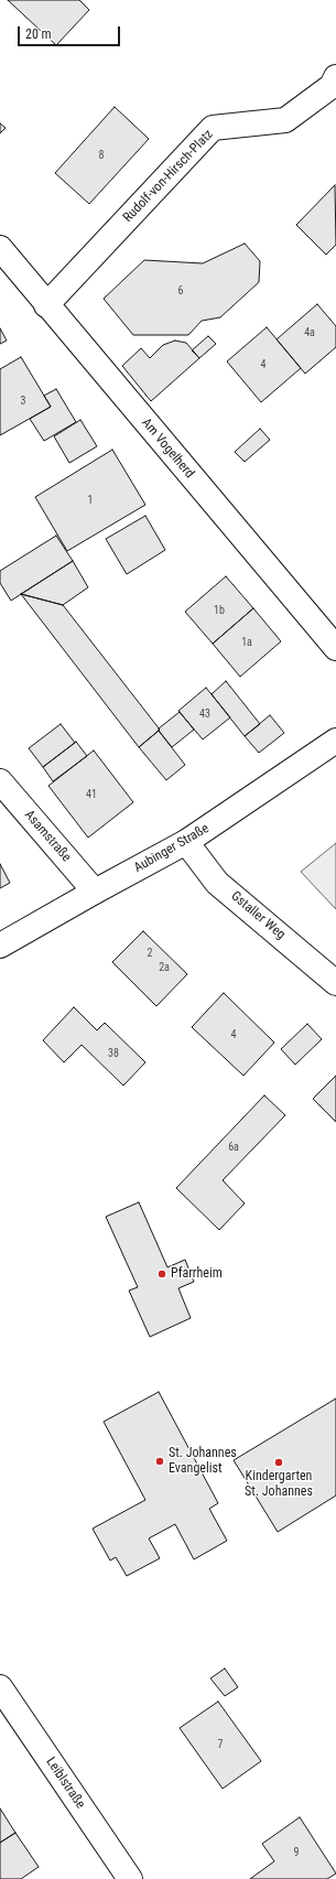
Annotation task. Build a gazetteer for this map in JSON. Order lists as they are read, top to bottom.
{
  "streets": {
    "street": [
      "Rudolf-von-Hirsch-Platz",
      "Am Vogelherd",
      "Asamstraße",
      "Aubinger Straße",
      "Gstaller Weg",
      "Leiblstraße"
    ]
  },
  "crossings": [
    ["Rudolf-von-Hirsch-Platz", "Am Vogelherd"],
    ["Asamstraße", "Aubinger Straße"],
    ["Aubinger Straße", "Gstaller Weg"]
  ],
  "places": ["Pfarrheim", "St. Johannes Evangelist", "Kindergarten St. Johannes"],
  "house_numbers": [
    "8",
    "6",
    "4a",
    "4",
    "3",
    "1",
    "1b",
    "1a",
    "43",
    "41",
    "2",
    "2a",
    "4",
    "38",
    "6a",
    "7",
    "9"
  ],
  "scale_bar": "20 m"
}
